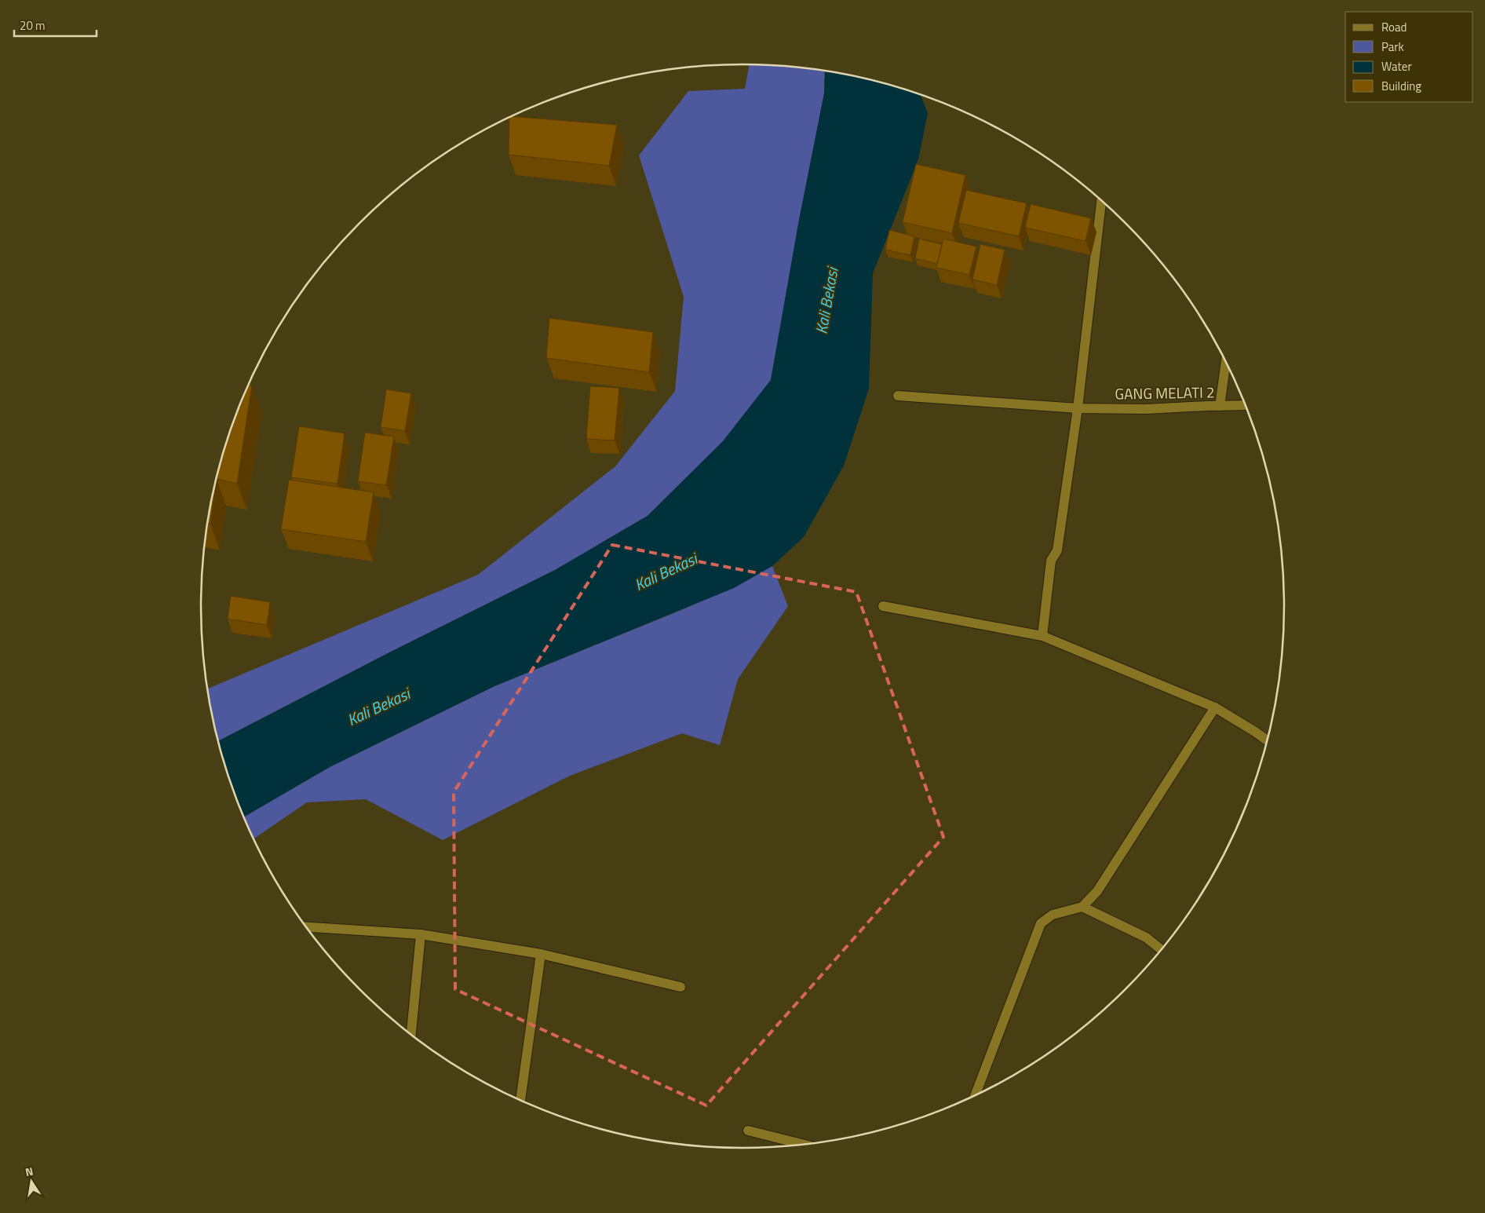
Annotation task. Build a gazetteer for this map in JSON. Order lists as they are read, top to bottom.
{
  "streets": {
    "street": ["GANG MELATI 2"]
  },
  "water": ["Kali Bekasi"],
  "legend": [
    "Road",
    "Park",
    "Water",
    "Building"
  ],
  "scale_bar": "20 m",
  "north": "top"
}
